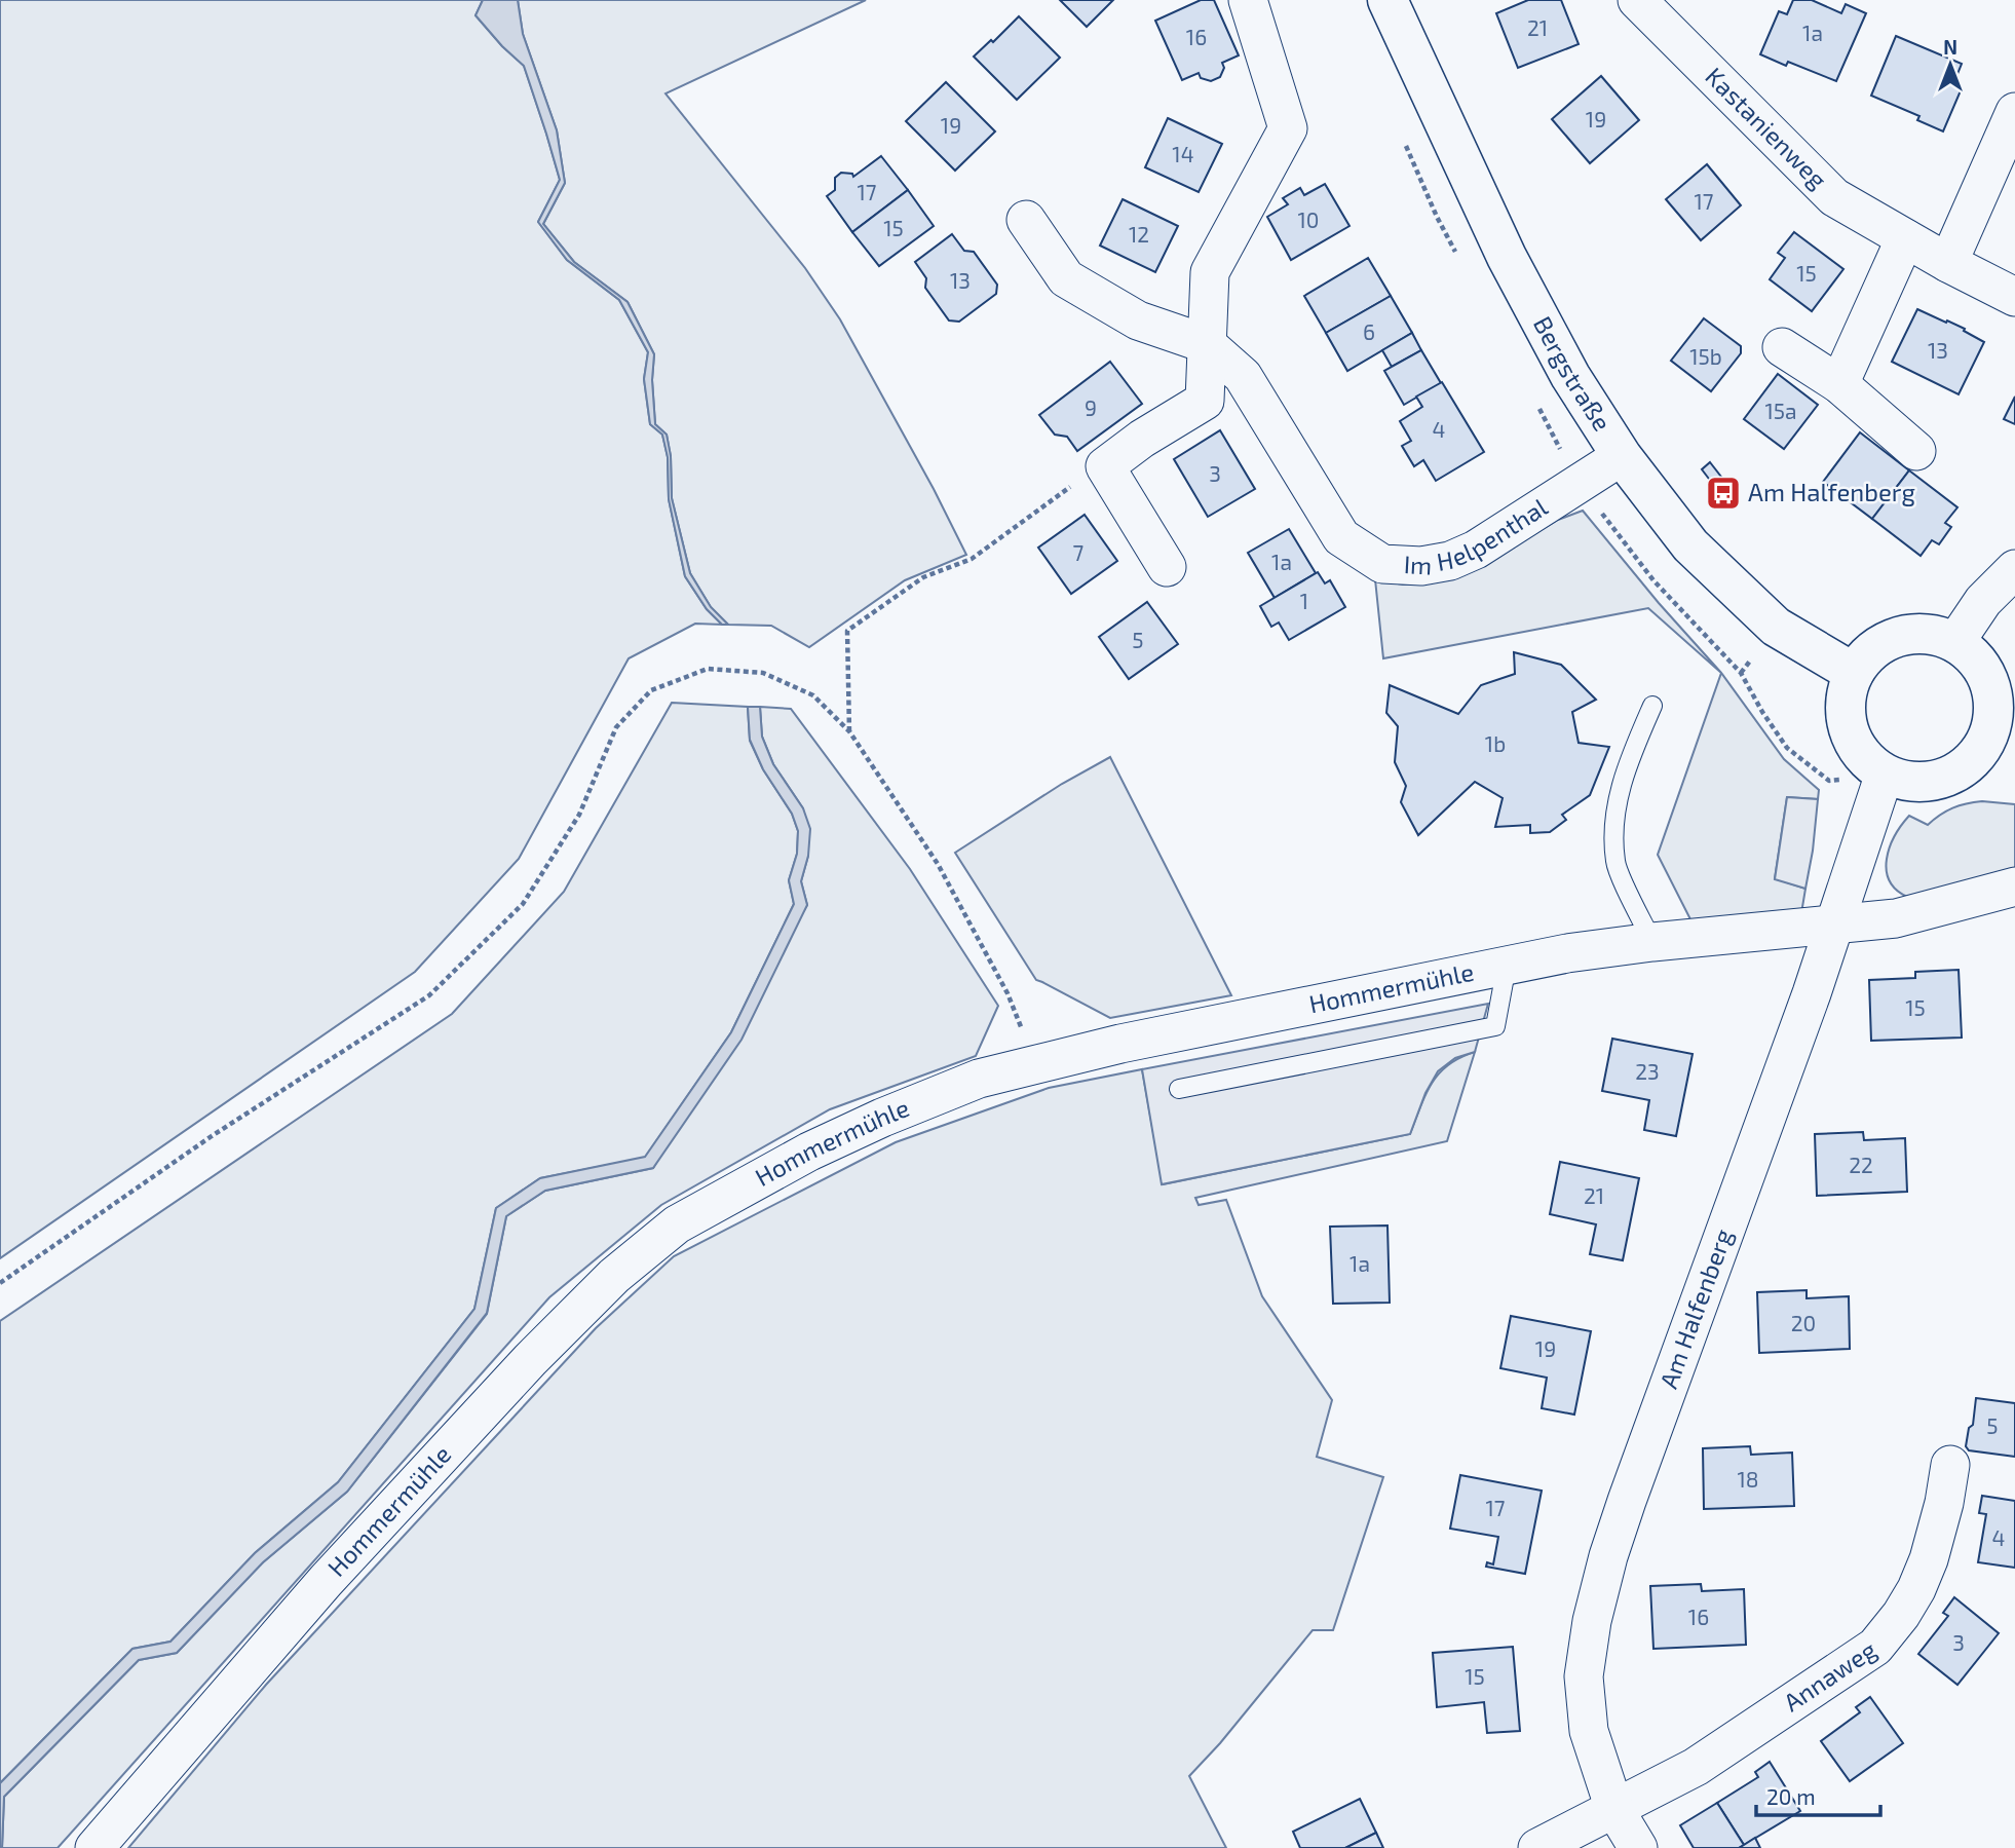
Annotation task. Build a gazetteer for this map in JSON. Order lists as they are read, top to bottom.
{
  "streets": {
    "main road": ["Bergstraße"],
    "street": [
      "Kastanienweg",
      "Im Helpenthal",
      "Hommermühle",
      "Am Halfenberg",
      "Annaweg"
    ]
  },
  "crossings": [
    ["Bergstraße", "Im Helpenthal"],
    ["Bergstraße", "Am Halfenberg"],
    ["Hommermühle", "Am Halfenberg"],
    ["Am Halfenberg", "Annaweg"]
  ],
  "places": {
    "bus stop": ["Am Halfenberg"]
  },
  "house_numbers": [
    "21",
    "1a",
    "16",
    "19",
    "19",
    "14",
    "17",
    "17",
    "10",
    "15",
    "12",
    "15",
    "13",
    "6",
    "13",
    "15b",
    "9",
    "15a",
    "4",
    "3",
    "7",
    "1a",
    "1",
    "5",
    "1b",
    "15",
    "23",
    "22",
    "21",
    "1a",
    "20",
    "19",
    "5",
    "18",
    "17",
    "4",
    "16",
    "3",
    "15"
  ],
  "scale_bar": "20 m",
  "north": "top"
}
